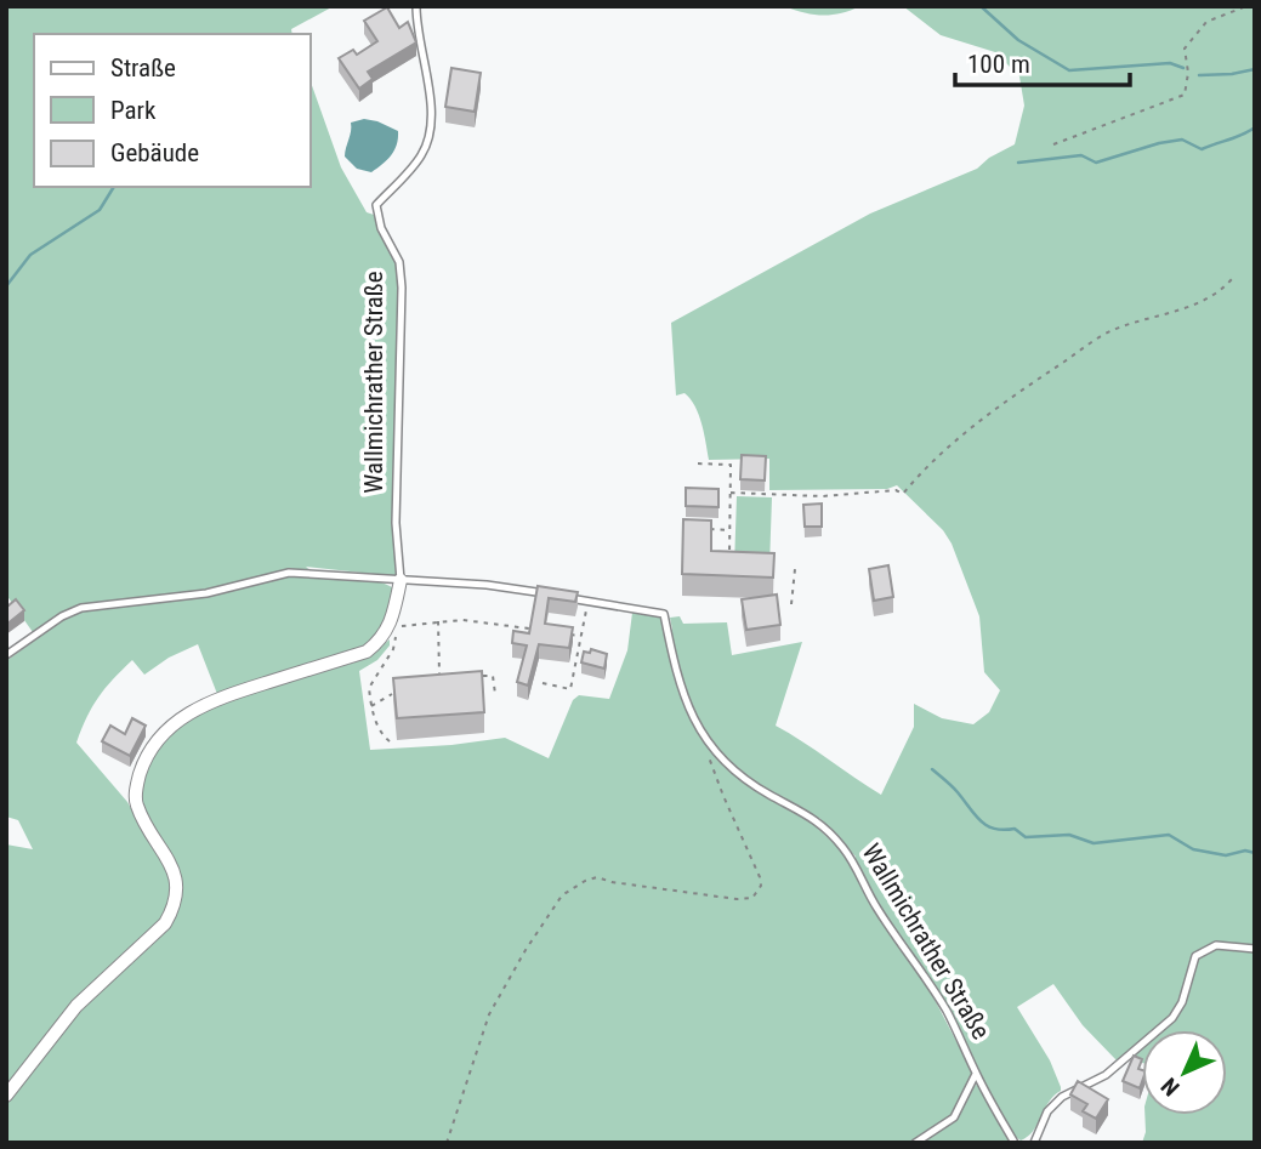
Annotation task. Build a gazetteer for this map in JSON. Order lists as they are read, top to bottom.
{
  "streets": {
    "street": ["Wallmichrather Straße"]
  },
  "legend": ["Straße", "Park", "Gebäude"],
  "scale_bar": "100 m",
  "north": "bottom left"
}
